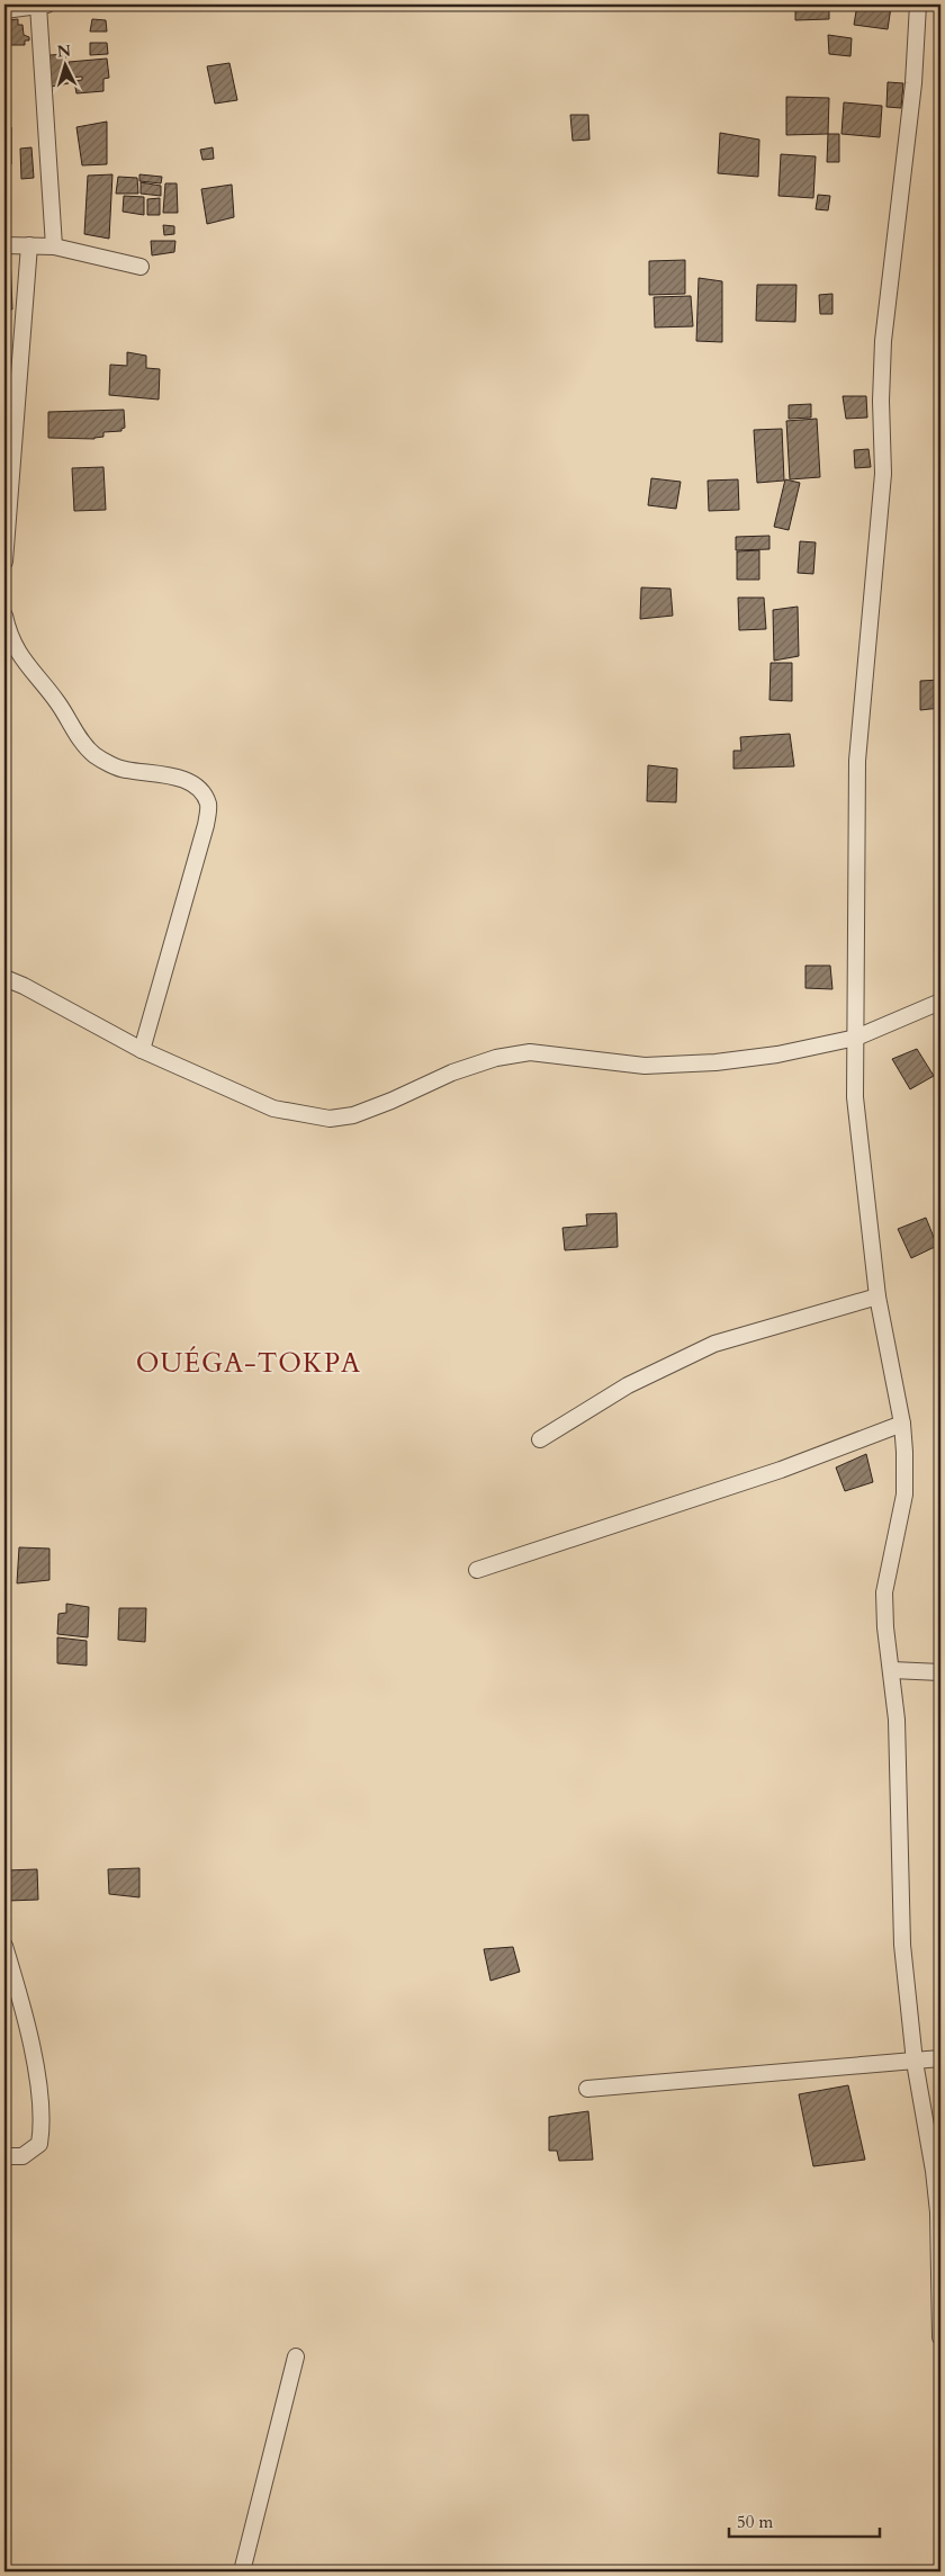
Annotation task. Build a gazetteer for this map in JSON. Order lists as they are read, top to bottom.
{
  "districts": ["OUÉGA-TOKPA"],
  "scale_bar": "50 m",
  "north": "top"
}
